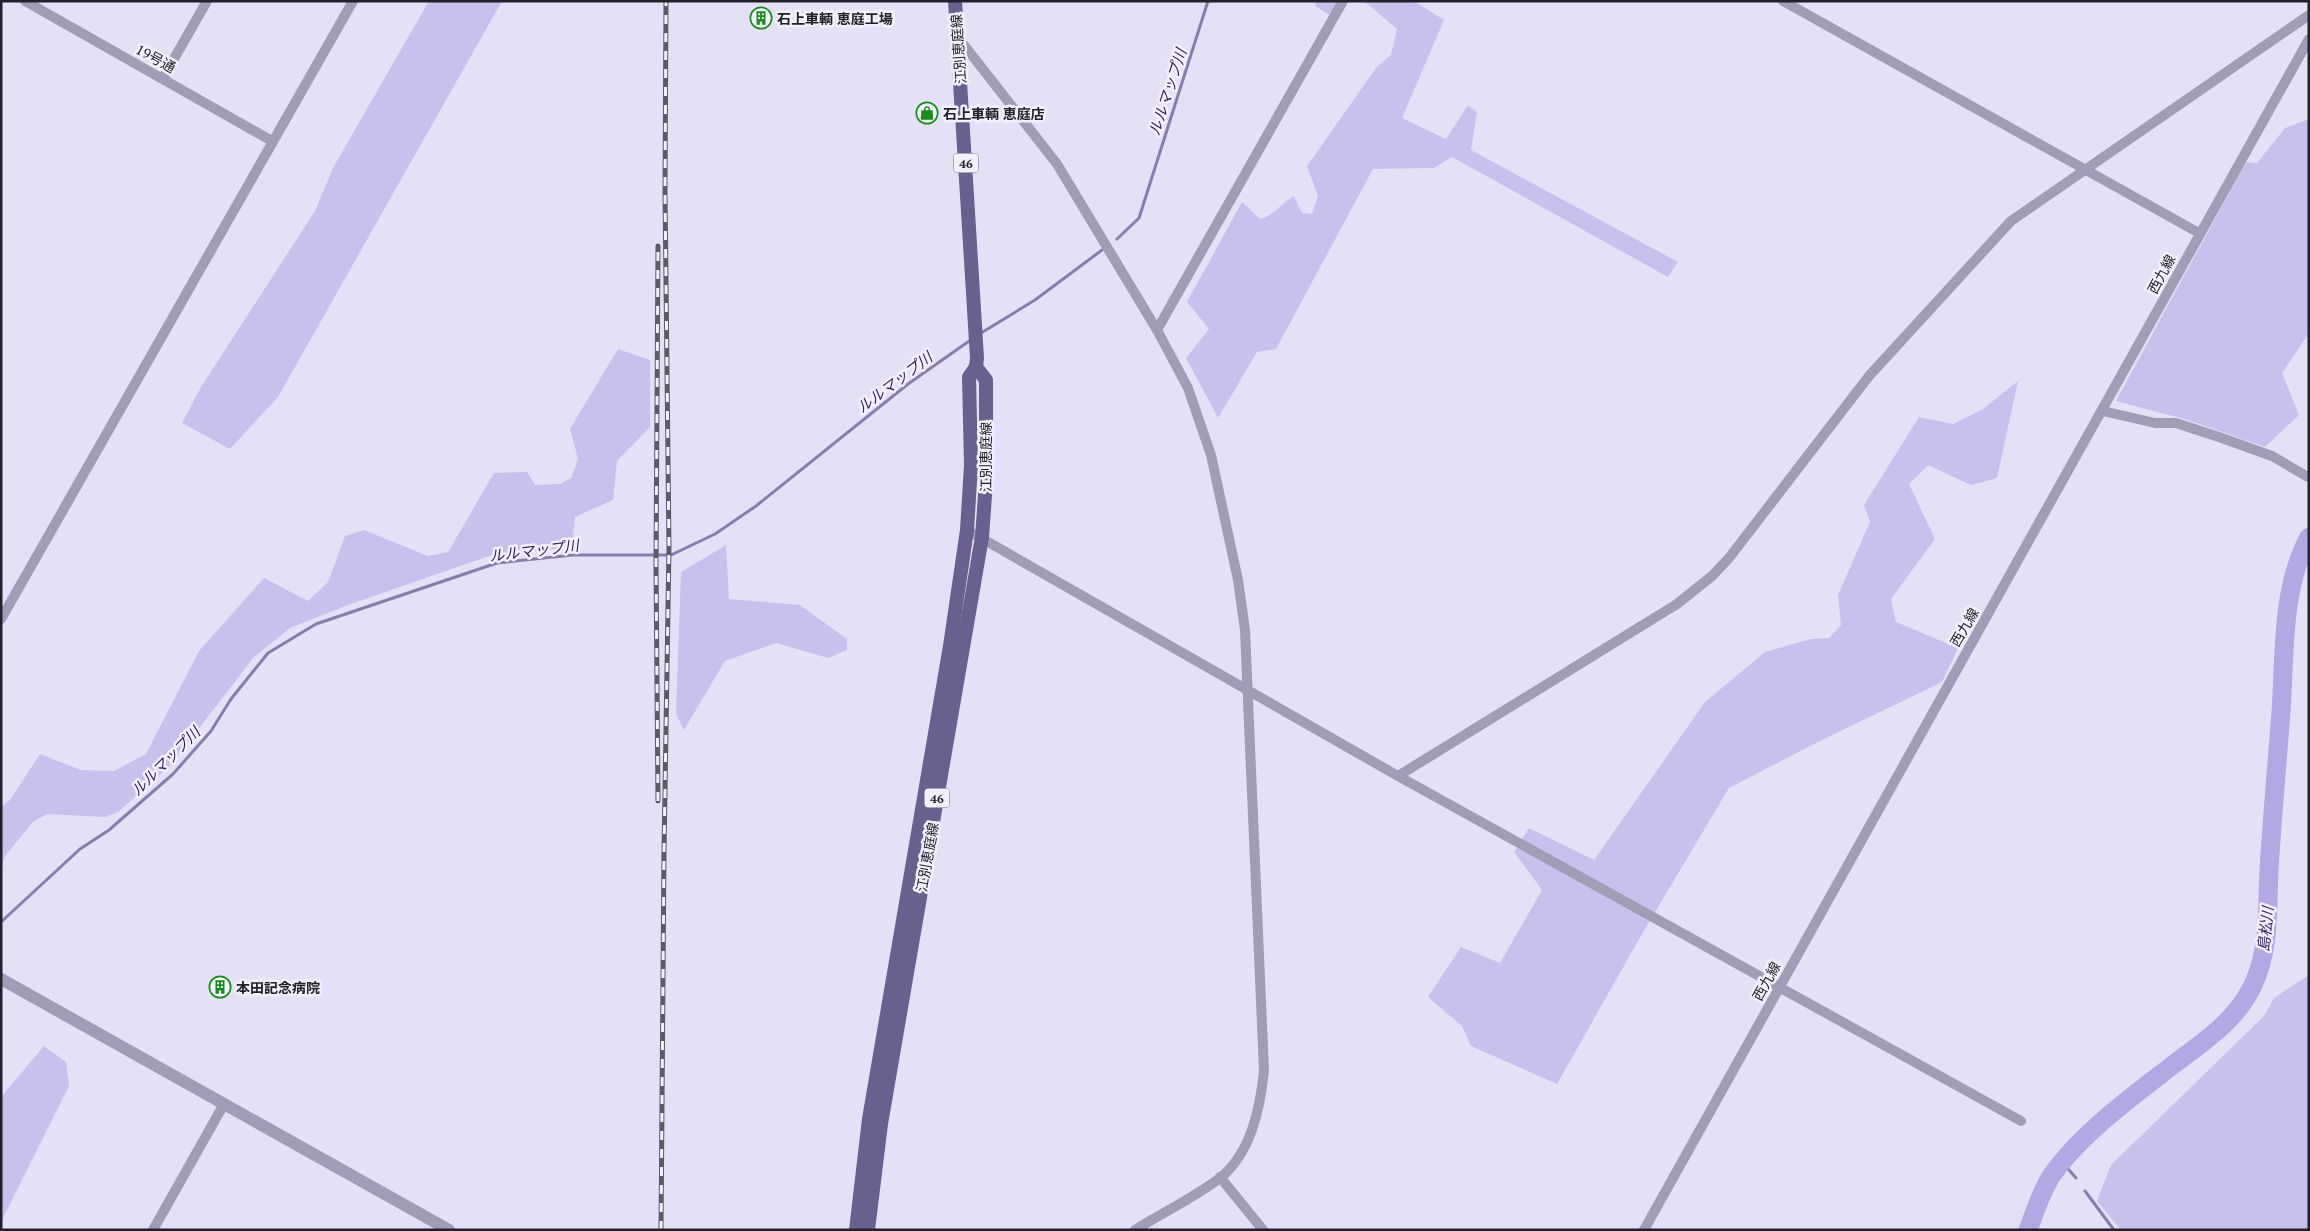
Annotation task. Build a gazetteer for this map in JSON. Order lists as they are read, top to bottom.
{
  "streets": {
    "main road": ["江別恵庭線", "46"],
    "street": ["19号通", "西九線"]
  },
  "water": ["ルルマップ川", "島松川"],
  "places": {
    "building": ["石上車輌 恵庭工場", "本田記念病院"],
    "shop": ["石上車輌 恵庭店"]
  }
}
